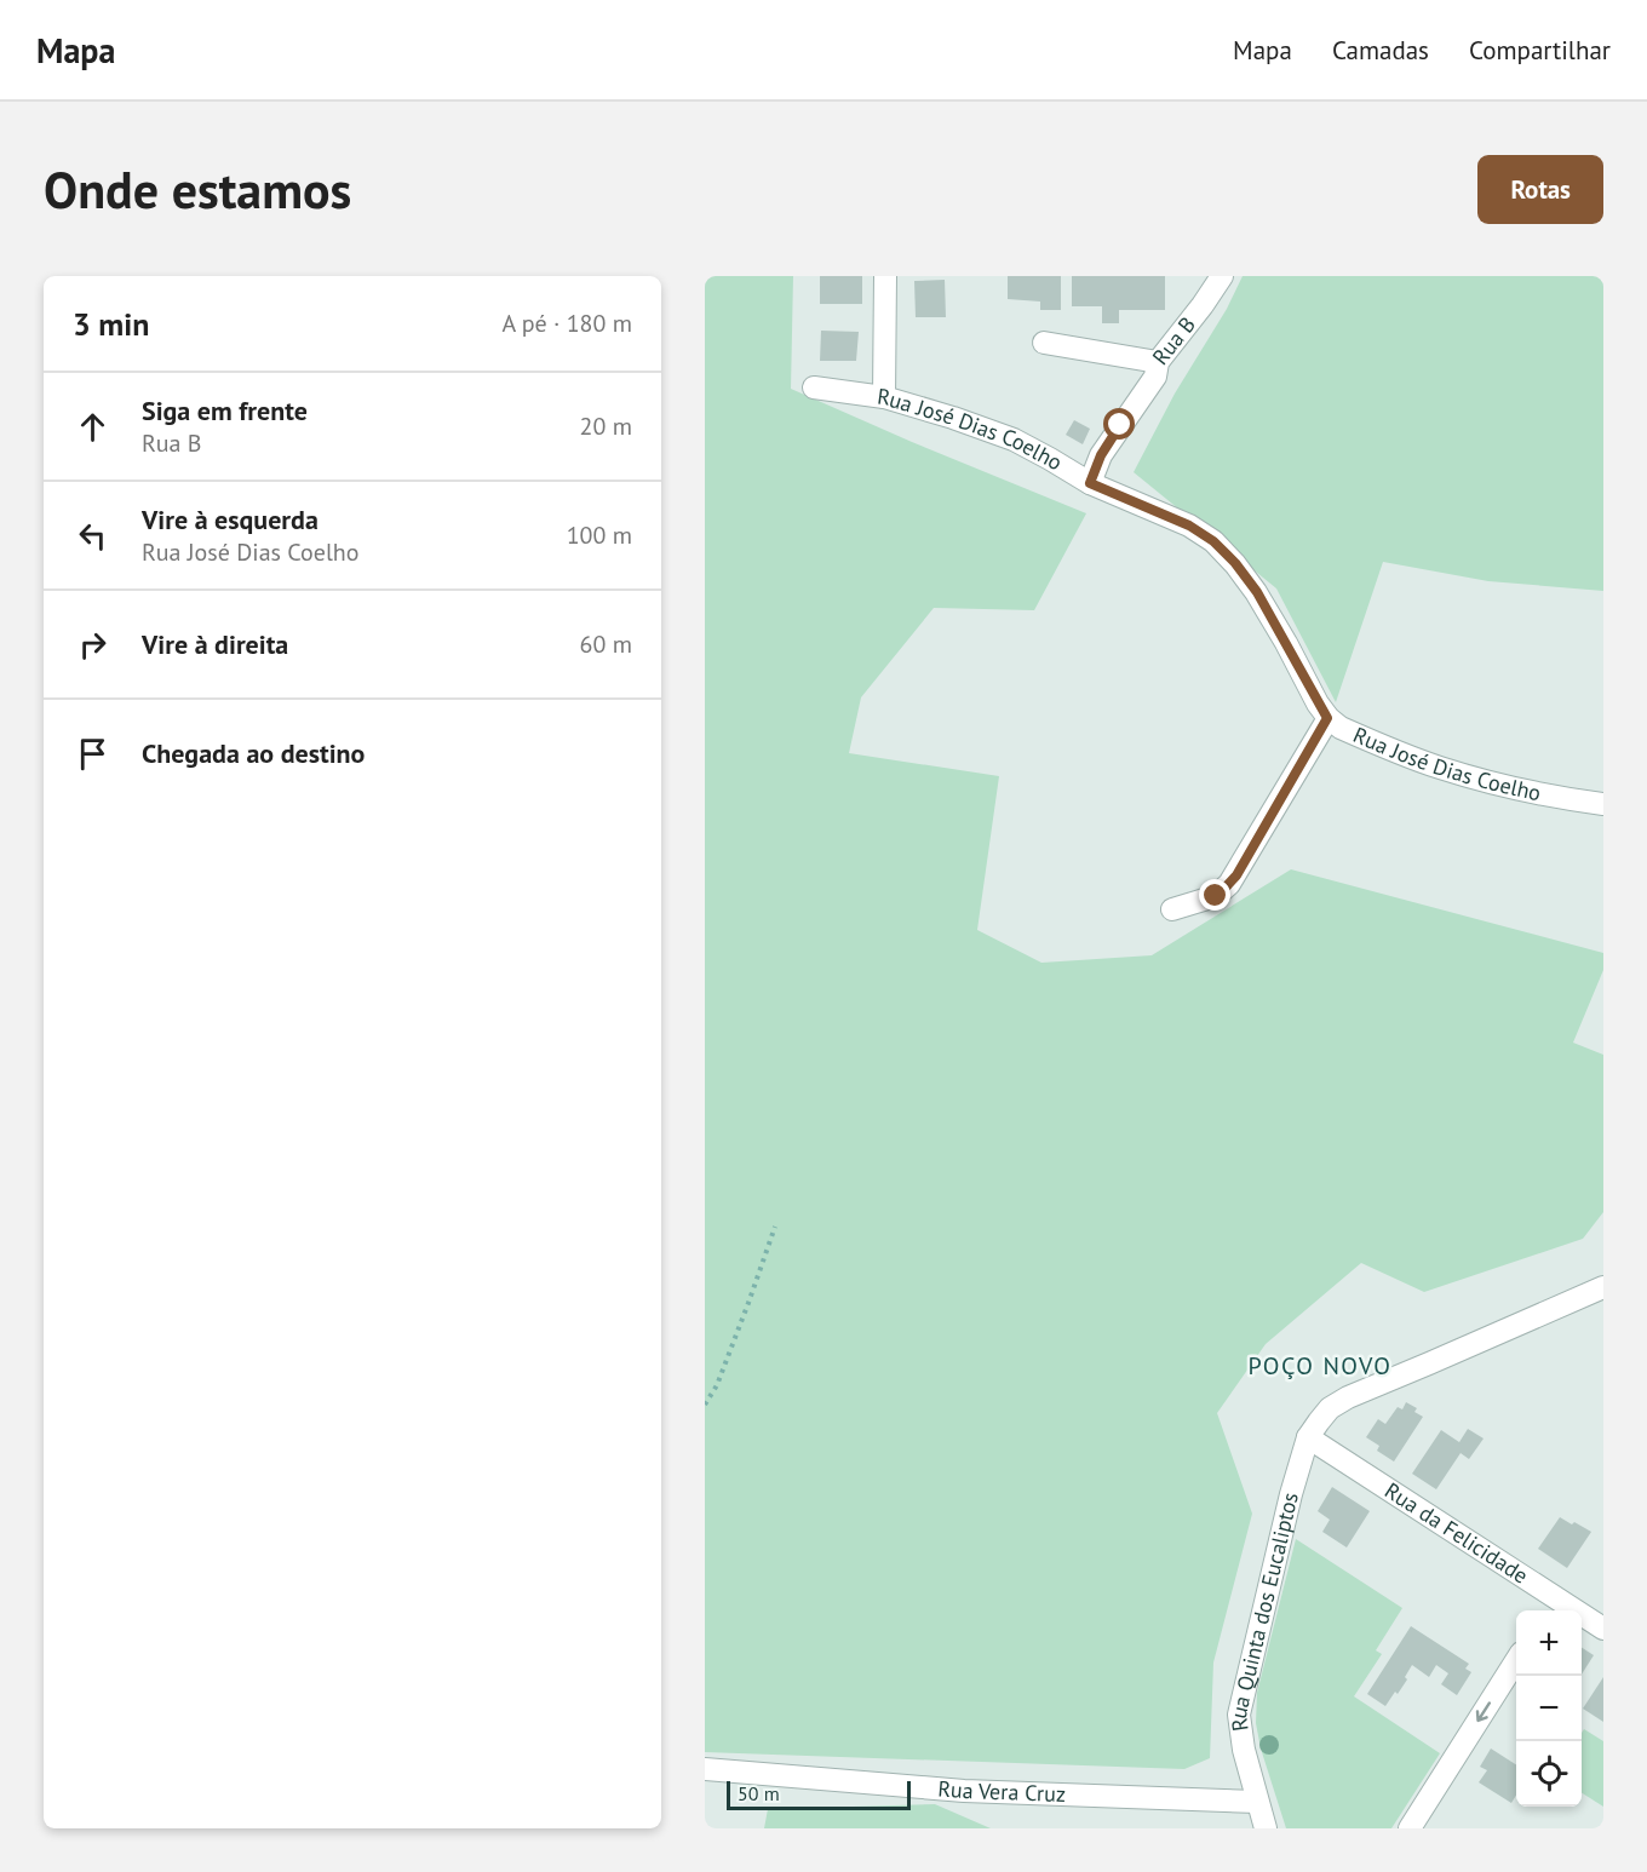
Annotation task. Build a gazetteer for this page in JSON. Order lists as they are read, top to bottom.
{
  "streets": {
    "street": [
      "Rua B",
      "Rua José Dias Coelho",
      "Rua da Felicidade",
      "Rua Quinta dos Eucaliptos",
      "Rua Vera Cruz"
    ]
  },
  "crossings": [
    ["Rua B", "Rua José Dias Coelho"],
    ["Rua da Felicidade", "Rua Quinta dos Eucaliptos"],
    ["Rua Quinta dos Eucaliptos", "Rua Vera Cruz"]
  ],
  "districts": ["POÇO NOVO"],
  "scale_bar": "50 m",
  "page": {
    "header": "Mapa",
    "nav": ["Mapa", "Camadas", "Compartilhar"],
    "buttons": "Rotas",
    "title": "Onde estamos",
    "heading": ["3 min", "A pé · 180 m"],
    "list": [
      ["Siga em frente", "Rua B", "20 m"],
      ["Vire à esquerda", "Rua José Dias Coelho", "100 m"],
      ["Vire à direita", "60 m"],
      "Chegada ao destino"
    ],
    "map_buttons": ["+", "−"],
    "scale": "50 m"
  }
}
